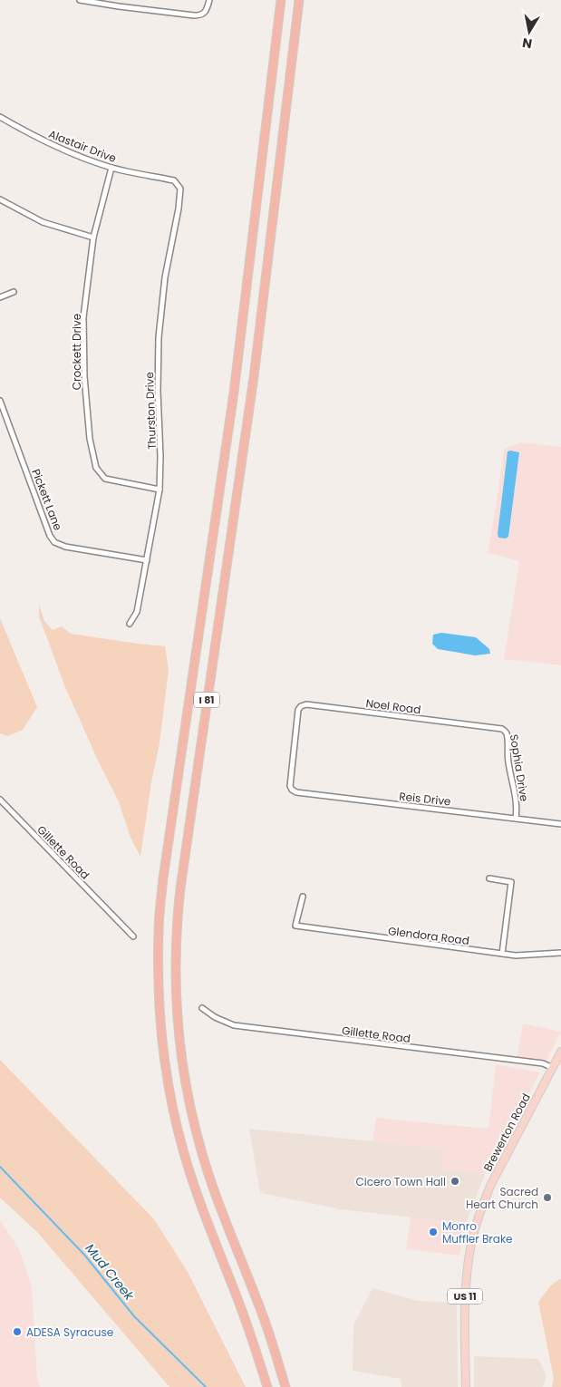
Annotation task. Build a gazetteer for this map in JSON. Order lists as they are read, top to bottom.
{
  "streets": {
    "highway": ["I 81"],
    "main road": ["Brewerton Road", "US 11"],
    "street": [
      "Alastair Drive",
      "Crockett Drive",
      "Thurston Drive",
      "Pickett Lane",
      "Noel Road",
      "Sophia Drive",
      "Reis Drive",
      "Gillette Road",
      "Glendora Road"
    ]
  },
  "crossings": [
    ["Alastair Drive", "Crockett Drive"],
    ["Alastair Drive", "Thurston Drive"],
    ["Crockett Drive", "Thurston Drive"],
    ["Thurston Drive", "Pickett Lane"],
    ["Noel Road", "Sophia Drive"],
    ["Noel Road", "Reis Drive"],
    ["Sophia Drive", "Reis Drive"],
    ["Gillette Road", "Brewerton Road"]
  ],
  "water": ["Mud Creek"],
  "places": [
    "Cicero Town Hall",
    "Sacred Heart Church",
    "Monro Muffler Brake",
    "ADESA Syracuse"
  ],
  "north": "bottom"
}
